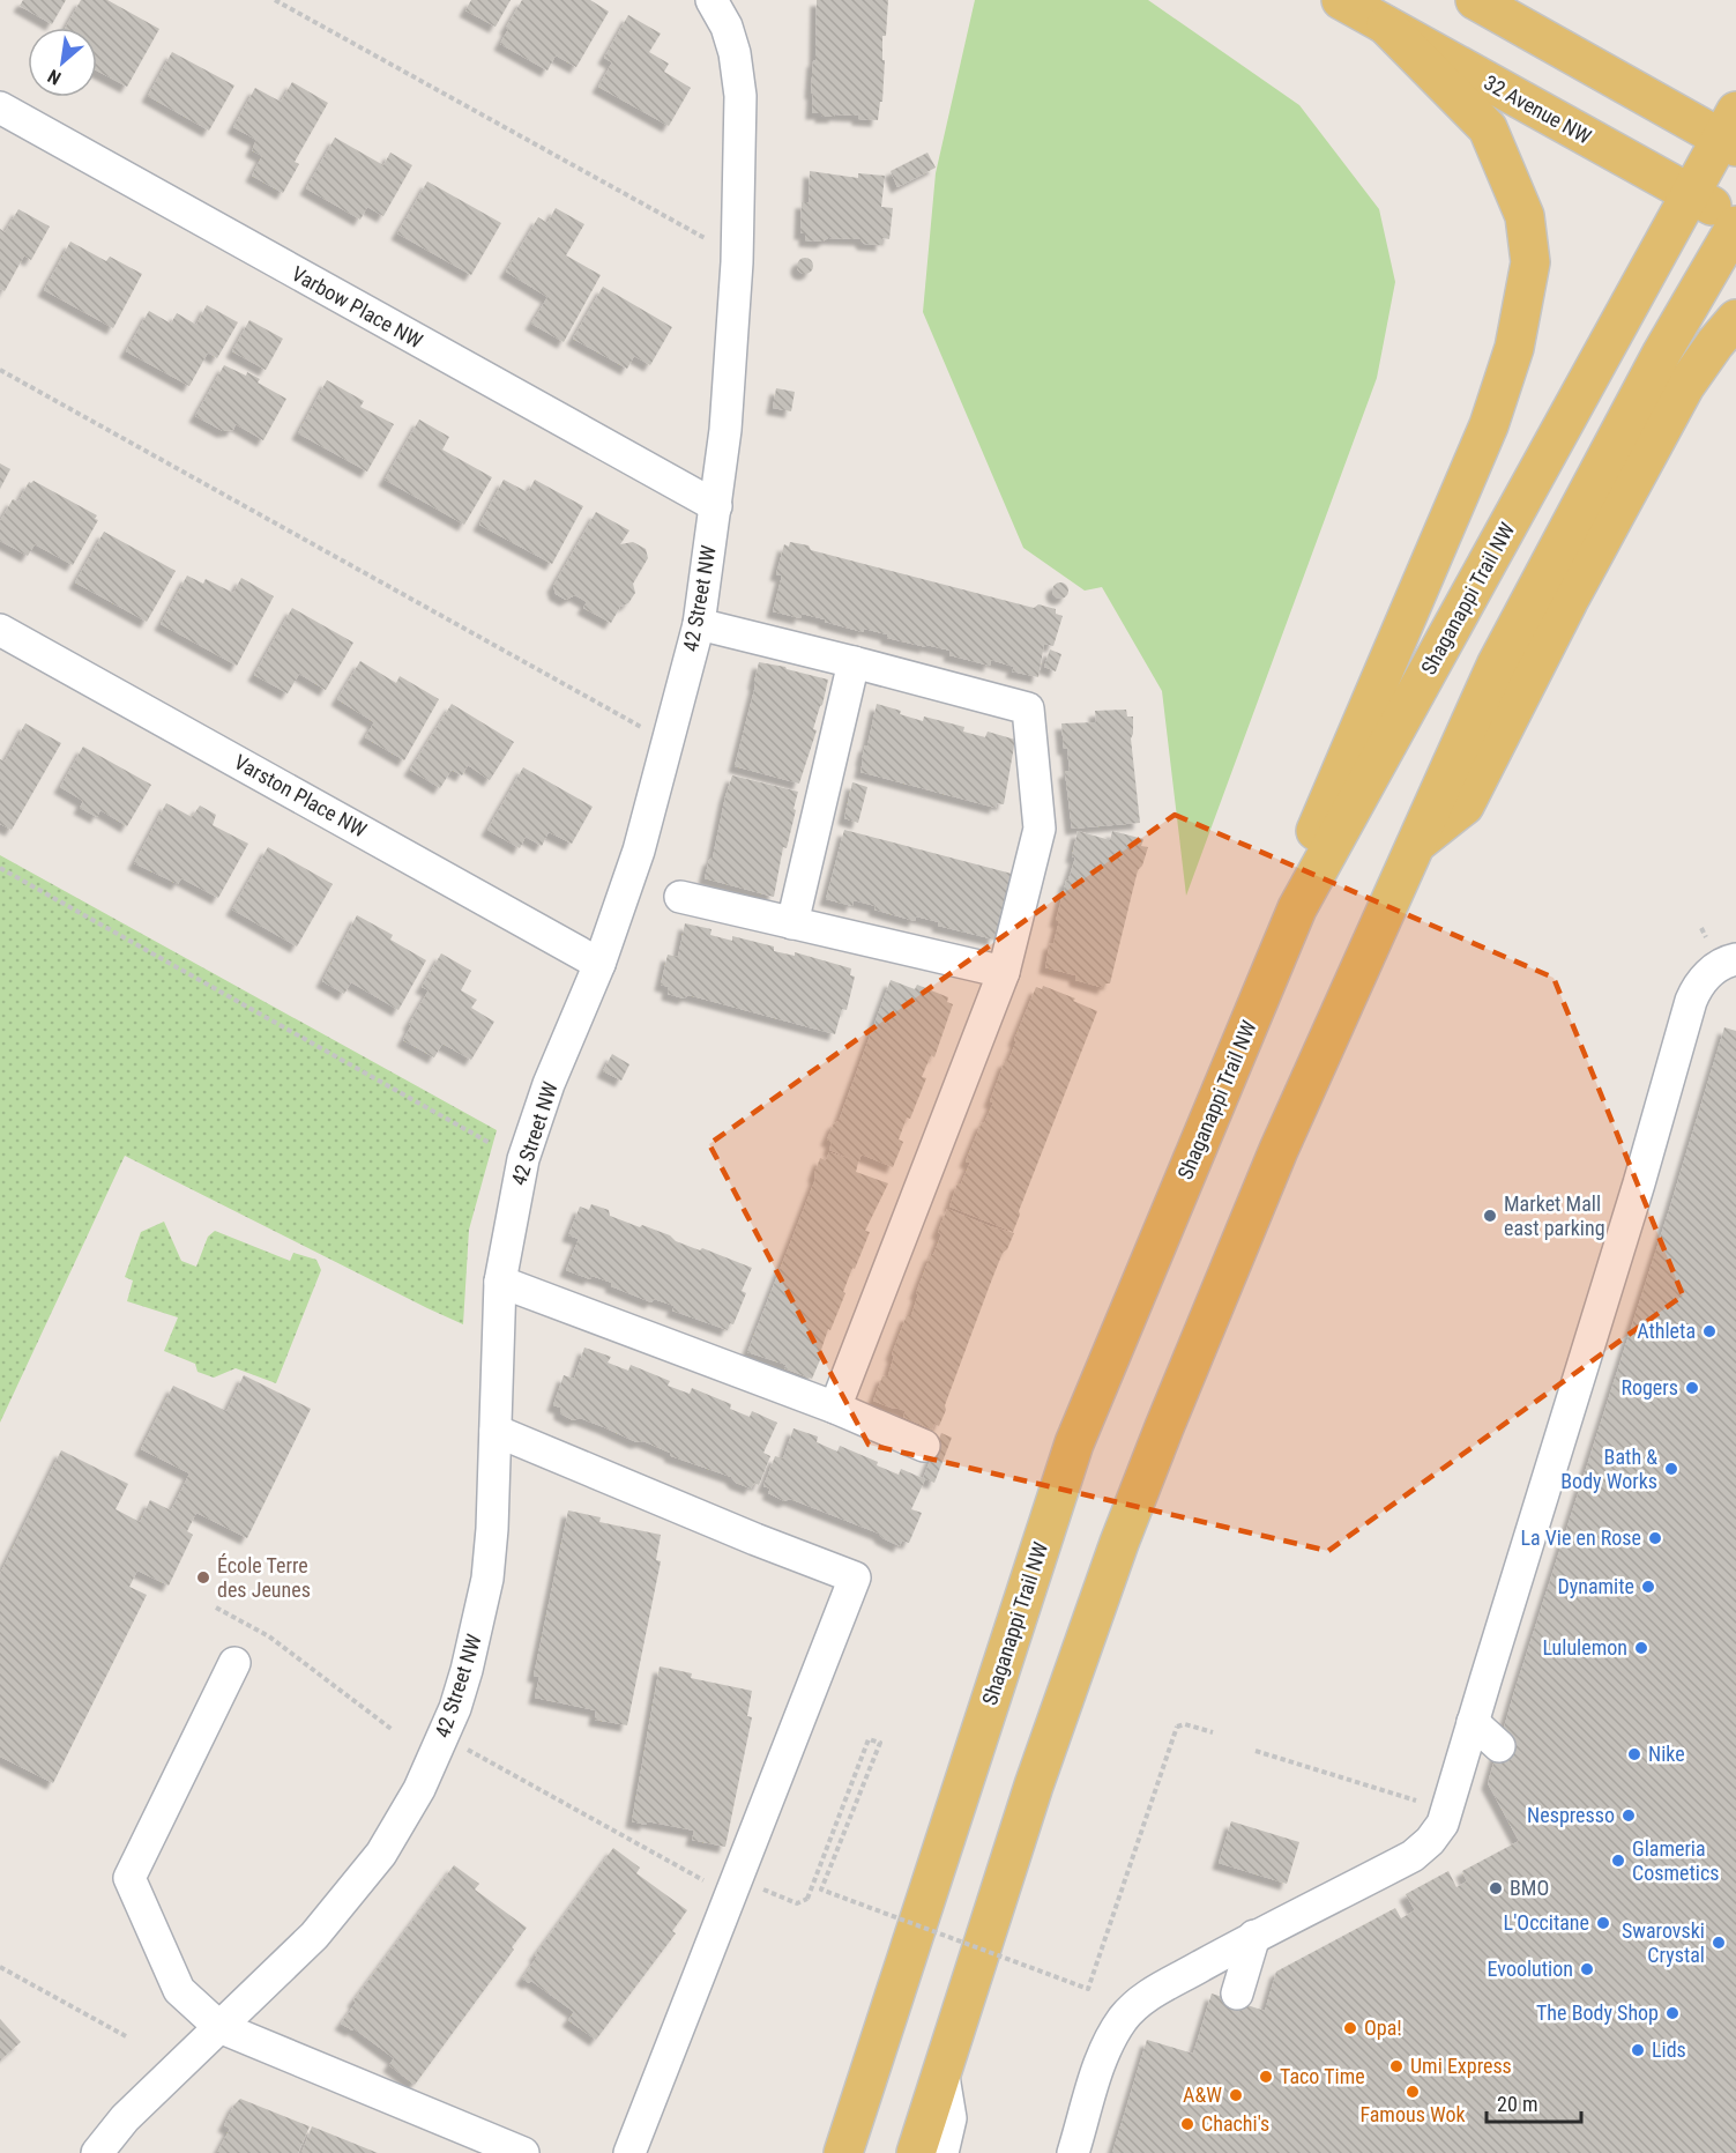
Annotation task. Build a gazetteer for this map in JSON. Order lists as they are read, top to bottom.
{
  "streets": {
    "main road": ["32 Avenue NW", "Shaganappi Trail NW"],
    "street": ["Varbow Place NW", "42 Street NW", "Varston Place NW"]
  },
  "crossings": [
    ["32 Avenue NW", "Shaganappi Trail NW"],
    ["Varbow Place NW", "42 Street NW"],
    ["42 Street NW", "Varston Place NW"]
  ],
  "places": [
    "Market Mall east parking",
    "Athleta",
    "Rogers",
    "Bath & Body Works",
    "La Vie en Rose",
    "École Terre des Jeunes",
    "Dynamite",
    "Lululemon",
    "Nike",
    "Nespresso",
    "Glameria Cosmetics",
    "BMO",
    "L'Occitane",
    "Swarovski Crystal",
    "Evoolution",
    "The Body Shop",
    "Opa!",
    "Lids",
    "Umi Express",
    "Taco Time",
    "Famous Wok",
    "A&W",
    "Chachi's"
  ],
  "scale_bar": "20 m",
  "north": "bottom left"
}
